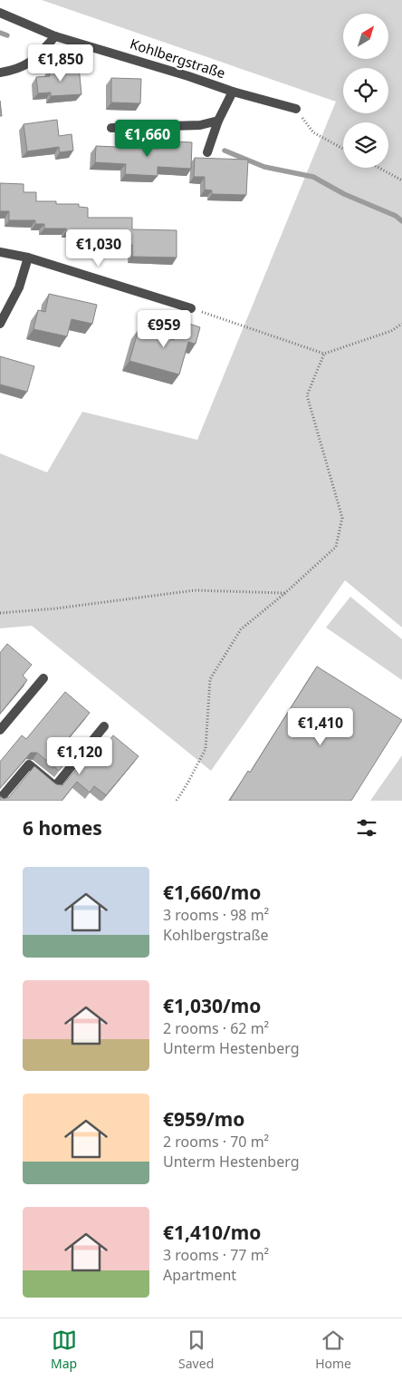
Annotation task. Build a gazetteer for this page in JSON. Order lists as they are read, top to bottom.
{
  "streets": {
    "street": ["Kohlbergstraße"]
  },
  "north": "top right",
  "page": {
    "price": [
      "€1,850",
      "€1,660",
      "€1,030",
      "€959",
      "€1,410",
      "€1,120"
    ],
    "heading": "6 homes",
    "list": [
      {
        "name": "€1,660/mo",
        "note": "3 rooms · 98 m² · Kohlbergstraße"
      },
      {
        "name": "€1,030/mo",
        "note": "2 rooms · 62 m² · Unterm Hestenberg"
      },
      {
        "name": "€959/mo",
        "note": "2 rooms · 70 m² · Unterm Hestenberg"
      },
      {
        "name": "€1,410/mo",
        "note": "3 rooms · 77 m² · Apartment"
      }
    ],
    "tabs": ["Map", "Saved", "Home"]
  }
}
